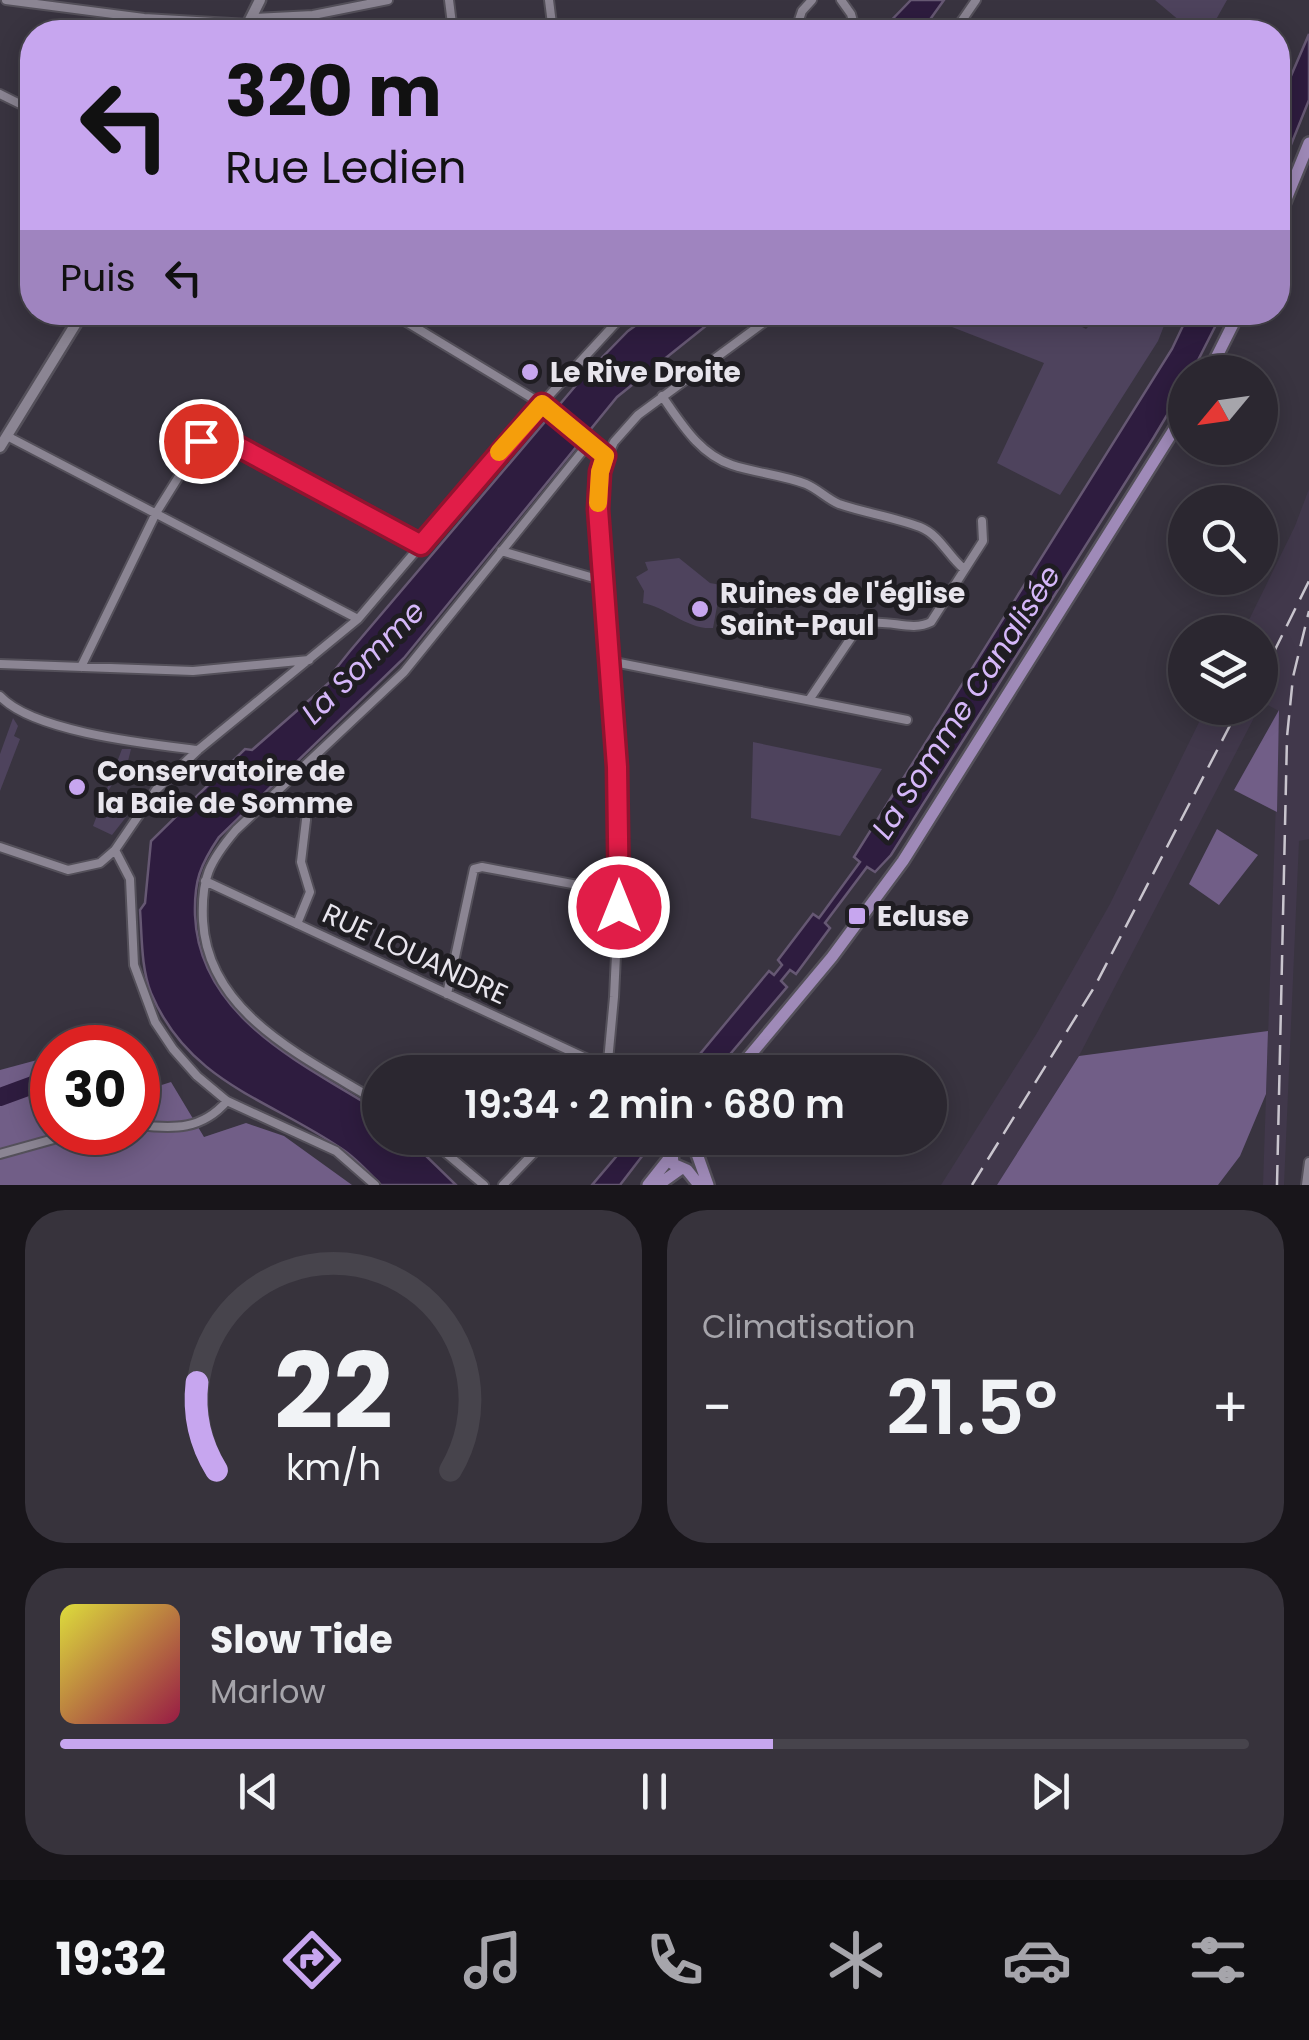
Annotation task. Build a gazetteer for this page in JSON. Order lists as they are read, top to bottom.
{
  "streets": {
    "street": ["RUE LOUANDRE"]
  },
  "water": ["La Somme", "La Somme Canalisée"],
  "places": {
    "other": ["Le Rive Droite", "Ruines de l'église Saint-Paul", "Conservatoire de la Baie de Somme"],
    "transit": ["Ecluse"]
  },
  "north": "bottom left",
  "page": {
    "turn": ["320 m", "Rue Ledien"],
    "then": "Puis",
    "limit": "30",
    "trip": "19:34 · 2 min · 680 m",
    "tile": "Climatisation",
    "heat": ["−", "21.5°", "+"],
    "song": ["Slow Tide", "Marlow"],
    "tabs": "19:32",
    "gauge": ["22", "km/h"]
  }
}
